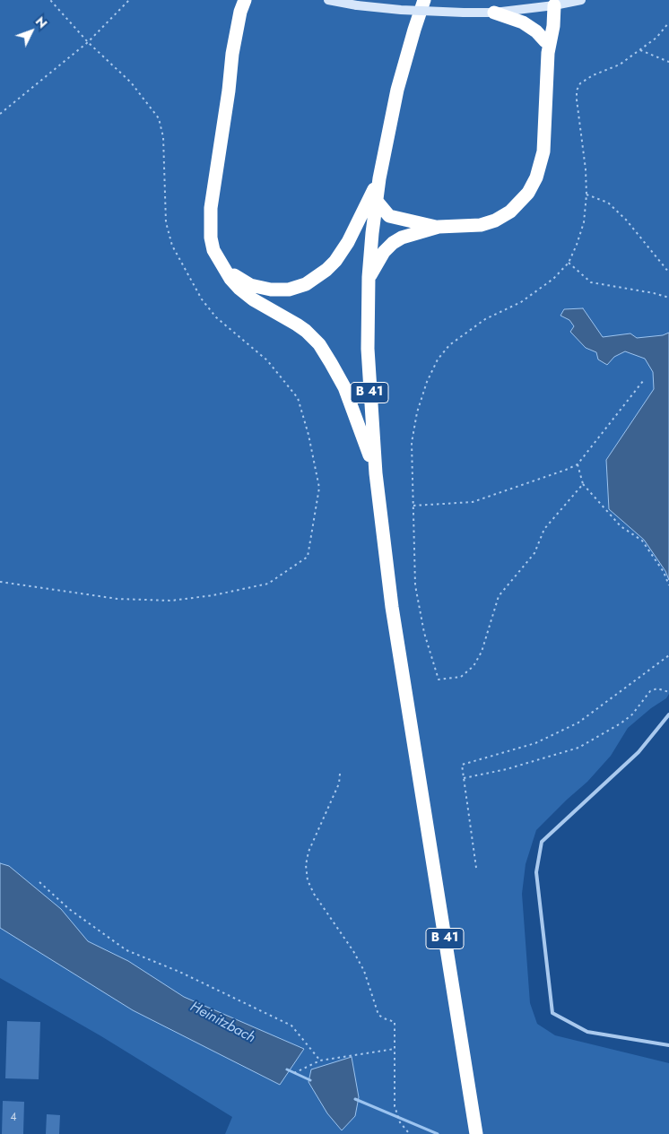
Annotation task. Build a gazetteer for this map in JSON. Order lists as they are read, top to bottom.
{
  "streets": {
    "highway": ["B 41"]
  },
  "water": ["Heinitzbach"],
  "house_numbers": ["4"],
  "north": "top right"
}
